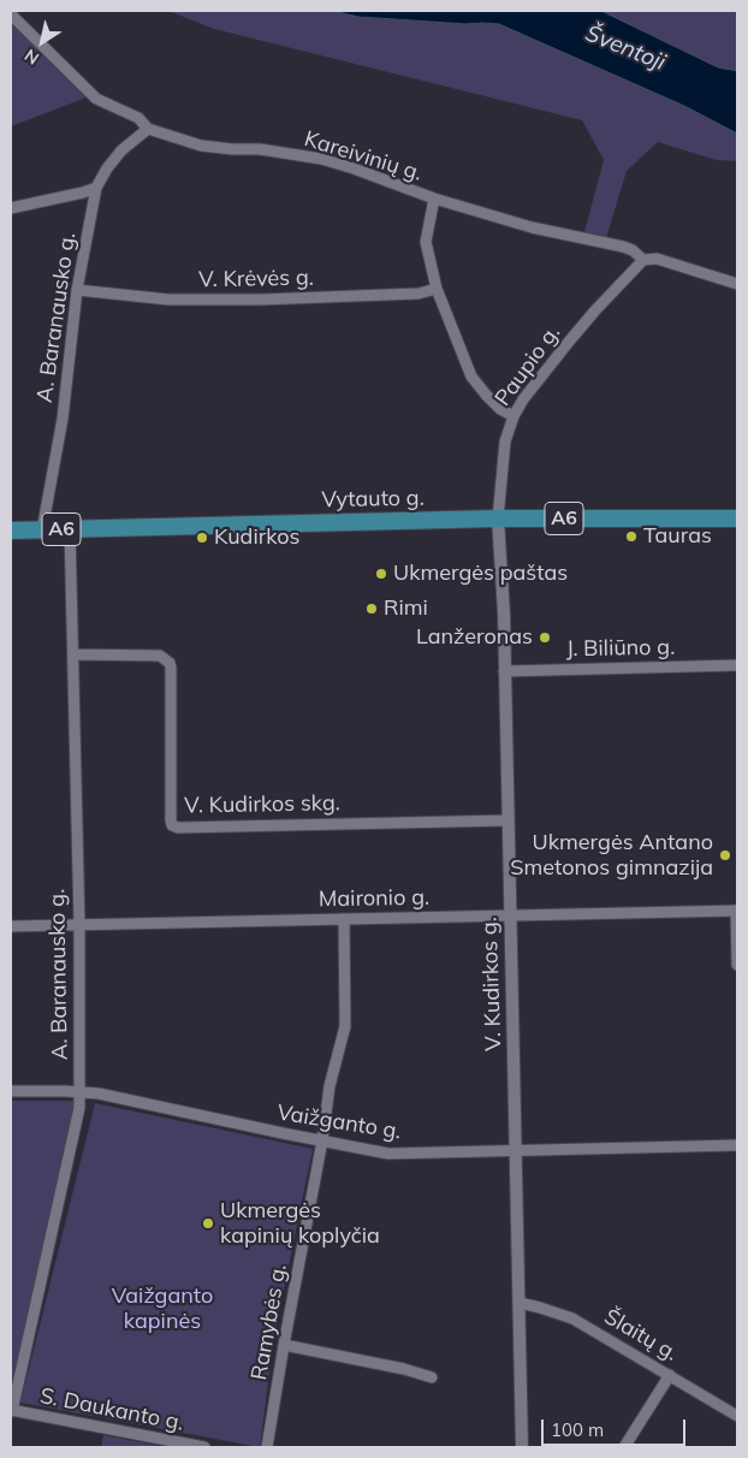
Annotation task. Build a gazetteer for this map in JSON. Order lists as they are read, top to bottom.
{
  "streets": {
    "main road": ["Vytauto g.", "A6"],
    "street": [
      "Kareivinių g.",
      "V. Krėvės g.",
      "A. Baranausko g.",
      "Paupio g.",
      "J. Biliūno g.",
      "V. Kudirkos skg.",
      "Maironio g.",
      "V. Kudirkos g.",
      "Vaižganto g.",
      "Ramybės g.",
      "Šlaitų g.",
      "S. Daukanto g."
    ]
  },
  "crossings": [
    ["Kareivinių g.", "V. Krėvės g."],
    ["Kareivinių g.", "A. Baranausko g."],
    ["Kareivinių g.", "Paupio g."],
    ["V. Krėvės g.", "A. Baranausko g."],
    ["A. Baranausko g.", "Vytauto g."],
    ["A. Baranausko g.", "V. Kudirkos skg."],
    ["A. Baranausko g.", "Maironio g."],
    ["A. Baranausko g.", "Vaižganto g."],
    ["A. Baranausko g.", "S. Daukanto g."],
    ["Paupio g.", "Vytauto g."],
    ["Paupio g.", "V. Kudirkos g."],
    ["Vytauto g.", "V. Kudirkos g."],
    ["J. Biliūno g.", "V. Kudirkos g."],
    ["V. Kudirkos skg.", "V. Kudirkos g."],
    ["Maironio g.", "V. Kudirkos g."],
    ["Maironio g.", "Ramybės g."],
    ["V. Kudirkos g.", "Vaižganto g."],
    ["V. Kudirkos g.", "Šlaitų g."],
    ["Vaižganto g.", "Ramybės g."]
  ],
  "water": ["Šventoji"],
  "parks": ["Vaižganto kapinės"],
  "places": [
    "Tauras",
    "Kudirkos",
    "Ukmergės paštas",
    "Rimi",
    "Lanžeronas",
    "Ukmergės Antano Smetonos gimnazija",
    "Ukmergės kapinių koplyčia"
  ],
  "scale_bar": "100 m",
  "north": "bottom left"
}
